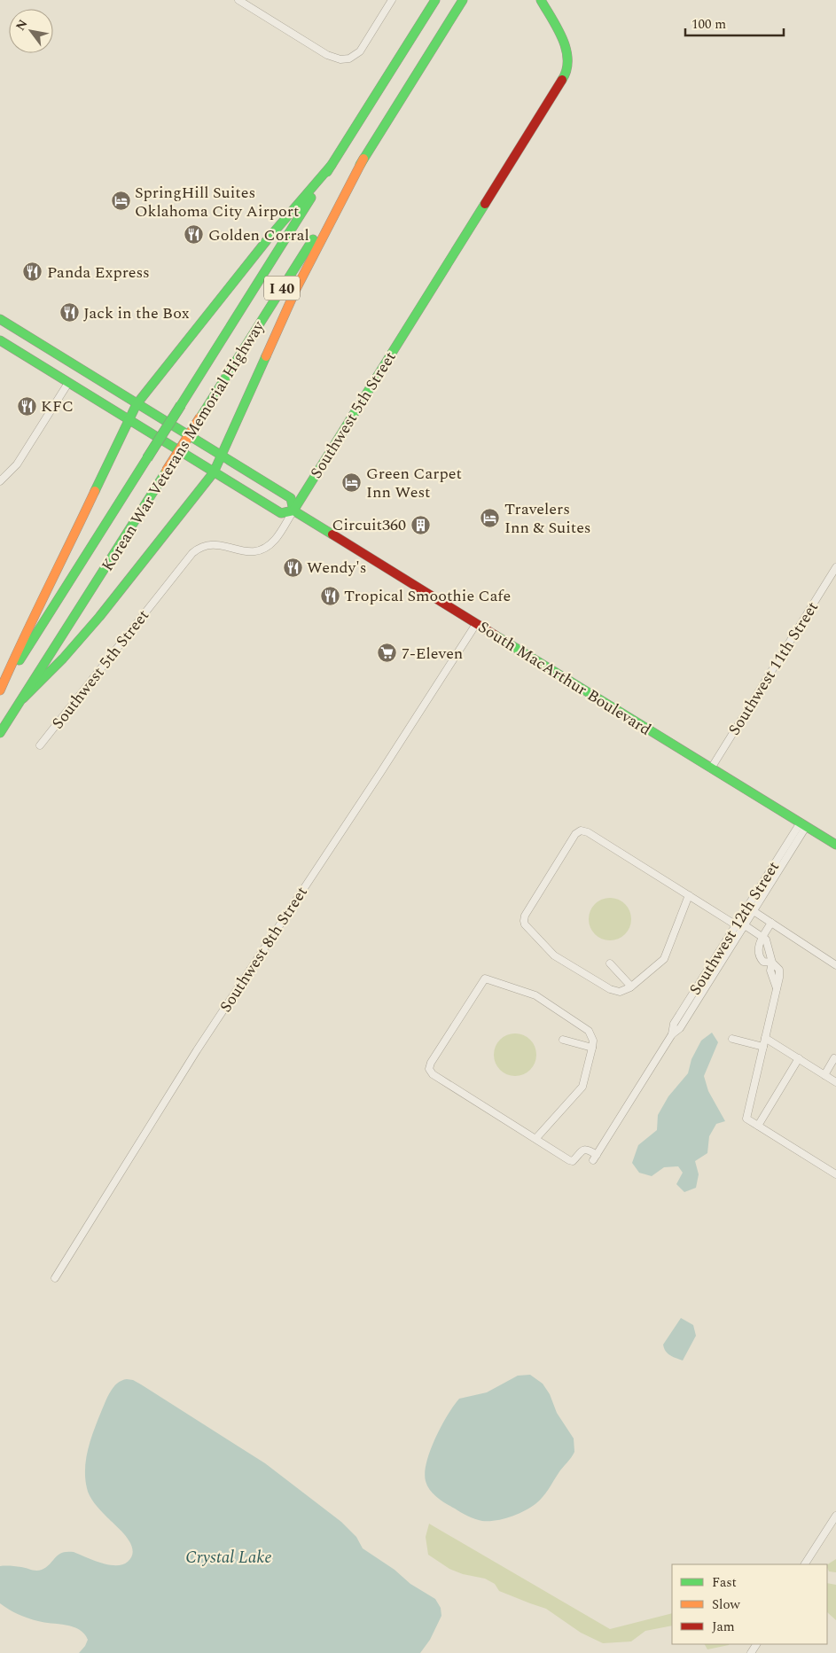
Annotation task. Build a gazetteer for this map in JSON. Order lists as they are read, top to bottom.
{
  "streets": {
    "main road": [
      "I 40",
      "Southwest 5th Street",
      "Korean War Veterans Memorial Highway",
      "South MacArthur Boulevard"
    ],
    "street": ["Southwest 11th Street", "Southwest 12th Street", "Southwest 8th Street"]
  },
  "crossings": [
    ["Southwest 5th Street", "South MacArthur Boulevard"],
    ["Southwest 11th Street", "South MacArthur Boulevard"],
    ["South MacArthur Boulevard", "Southwest 12th Street"],
    ["South MacArthur Boulevard", "Southwest 8th Street"]
  ],
  "water": ["Crystal Lake"],
  "places": {
    "hotel": ["SpringHill Suites Oklahoma City Airport", "Green Carpet Inn West", "Travelers Inn & Suites"],
    "restaurant": [
      "Golden Corral",
      "Panda Express",
      "Jack in the Box",
      "KFC",
      "Wendy's",
      "Tropical Smoothie Cafe"
    ],
    "building": ["Circuit360"],
    "supermarket": ["7-Eleven"]
  },
  "legend": ["Fast", "Slow", "Jam"],
  "scale_bar": "100 m",
  "north": "top left"
}
